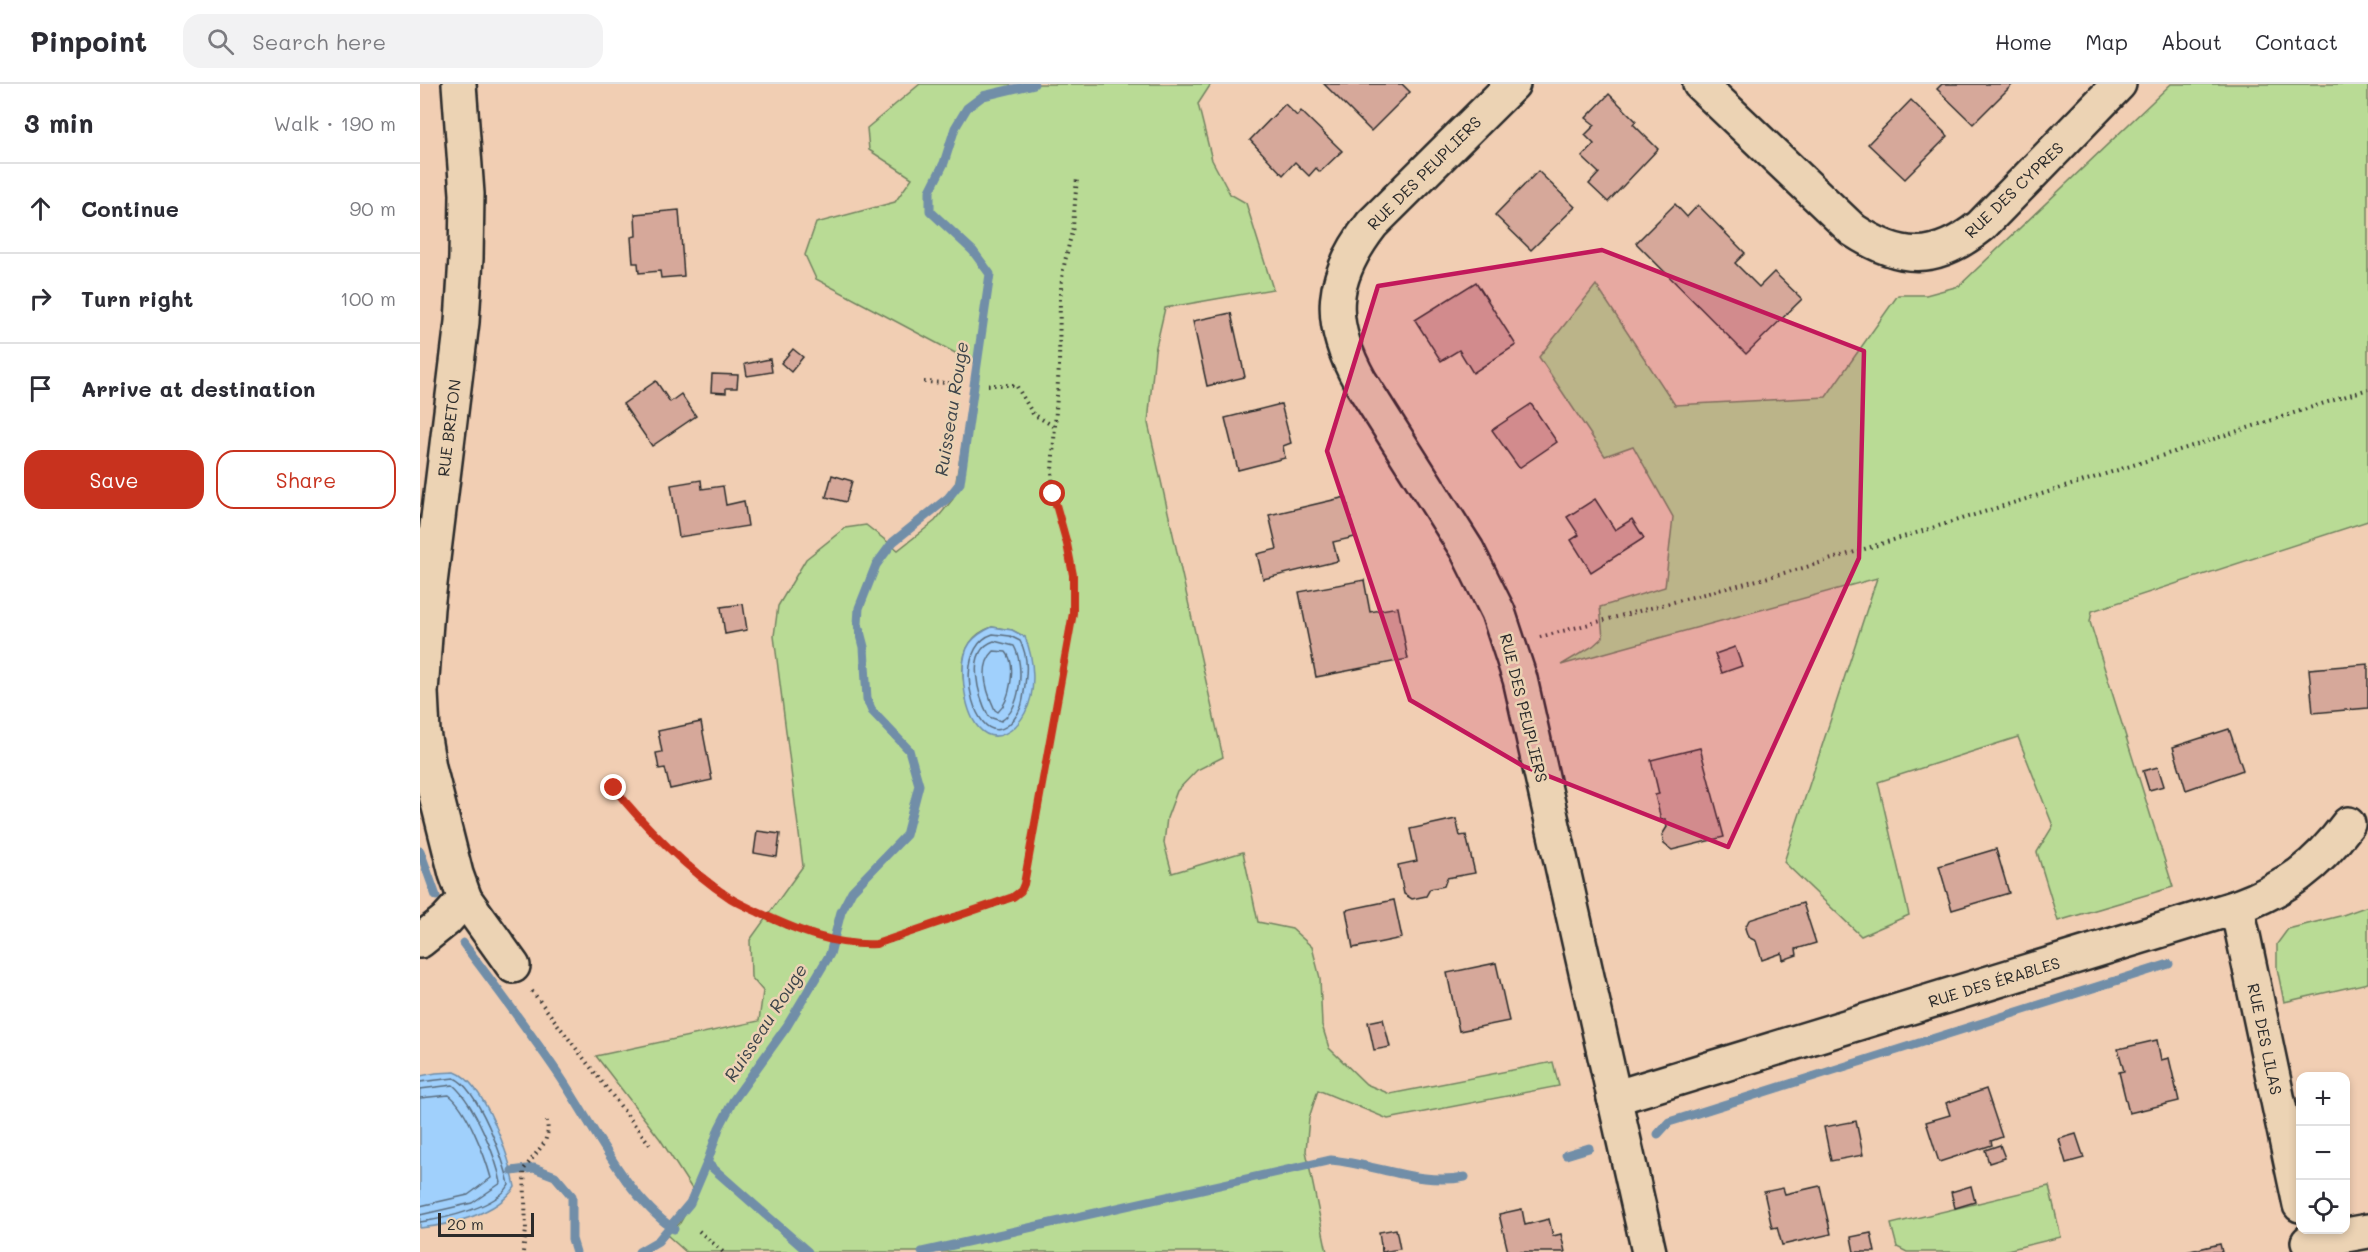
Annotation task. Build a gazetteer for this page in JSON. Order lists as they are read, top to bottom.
{
  "streets": {
    "street": [
      "RUE DES PEUPLIERS",
      "RUE DES CYPRES",
      "RUE BRETON",
      "RUE DES ÉRABLES",
      "RUE DES LILAS"
    ]
  },
  "crossings": [
    ["RUE DES PEUPLIERS", "RUE DES ÉRABLES"],
    ["RUE DES ÉRABLES", "RUE DES LILAS"]
  ],
  "water": ["Ruisseau Rouge"],
  "scale_bar": "20 m",
  "page": {
    "header": "Pinpoint",
    "search": "Search here",
    "nav": [
      "Home",
      "Map",
      "About",
      "Contact"
    ],
    "heading": ["3 min", "Walk · 190 m"],
    "list": [
      ["Continue", "90 m"],
      ["Turn right", "100 m"],
      "Arrive at destination"
    ],
    "buttons": ["Save", "Share"],
    "map_buttons": ["+", "−"],
    "scale": "20 m"
  }
}
